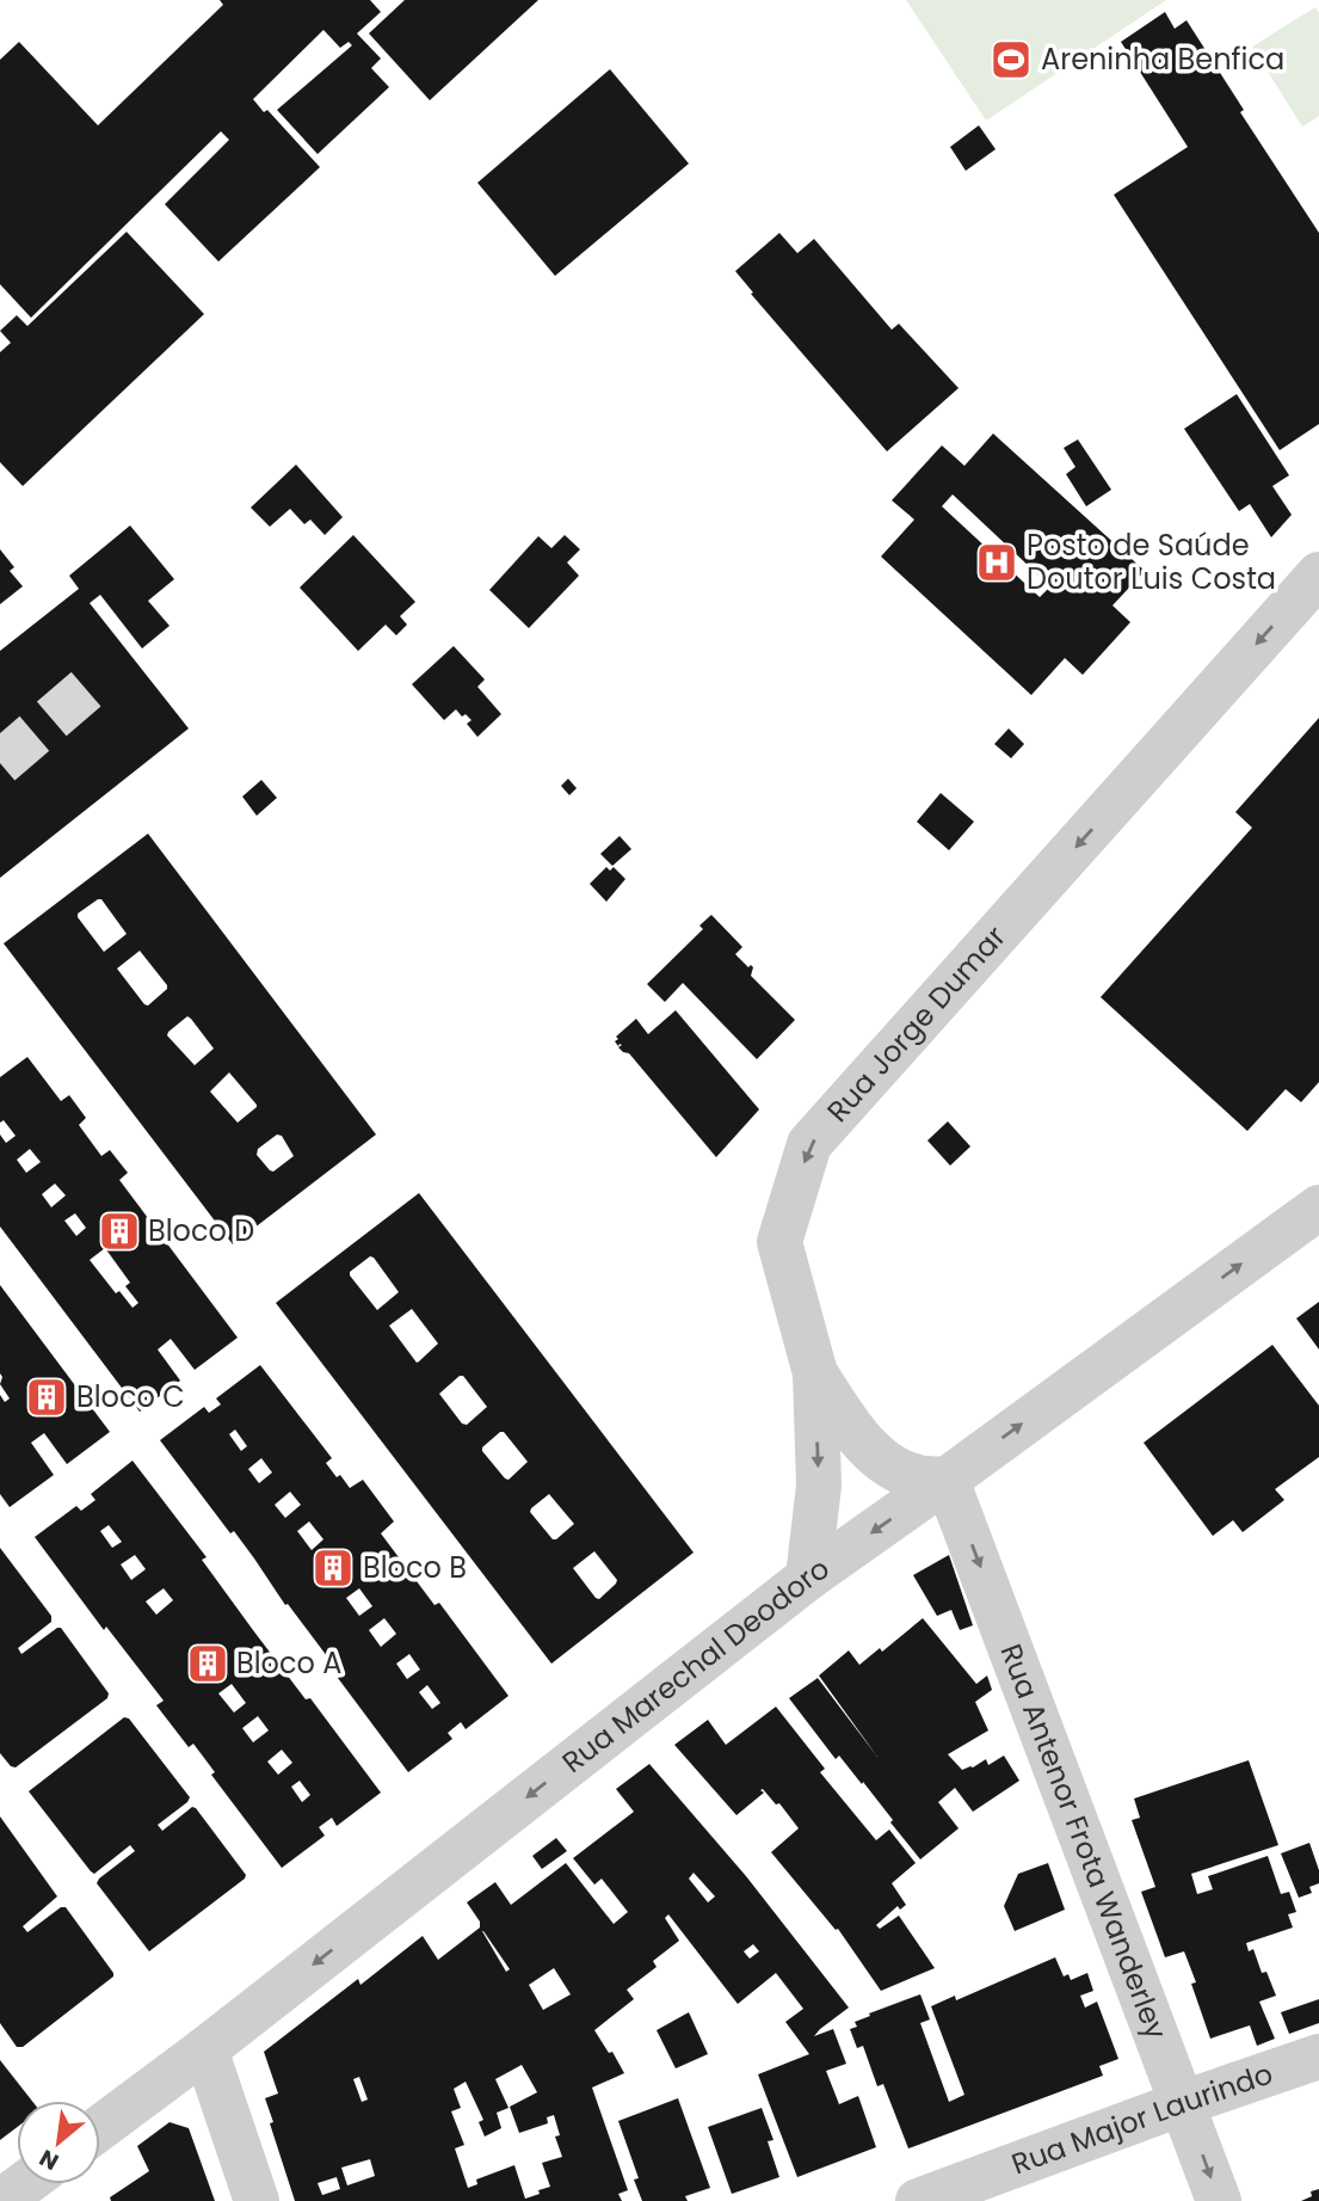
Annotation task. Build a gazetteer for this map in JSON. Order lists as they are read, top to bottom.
{
  "streets": {
    "street": [
      "Rua Jorge Dumar",
      "Rua Marechal Deodoro",
      "Rua Antenor Frota Wanderley",
      "Rua Major Laurindo"
    ]
  },
  "crossings": [
    ["Rua Jorge Dumar", "Rua Marechal Deodoro"],
    ["Rua Marechal Deodoro", "Rua Antenor Frota Wanderley"],
    ["Rua Antenor Frota Wanderley", "Rua Major Laurindo"]
  ],
  "one_way": ["Rua Jorge Dumar", "Rua Antenor Frota Wanderley"],
  "places": {
    "sports": ["Areninha Benfica"],
    "hospital": ["Posto de Saúde Doutor Luis Costa"],
    "building": [
      "Bloco D",
      "Bloco C",
      "Bloco B",
      "Bloco A"
    ]
  },
  "north": "bottom left"
}
